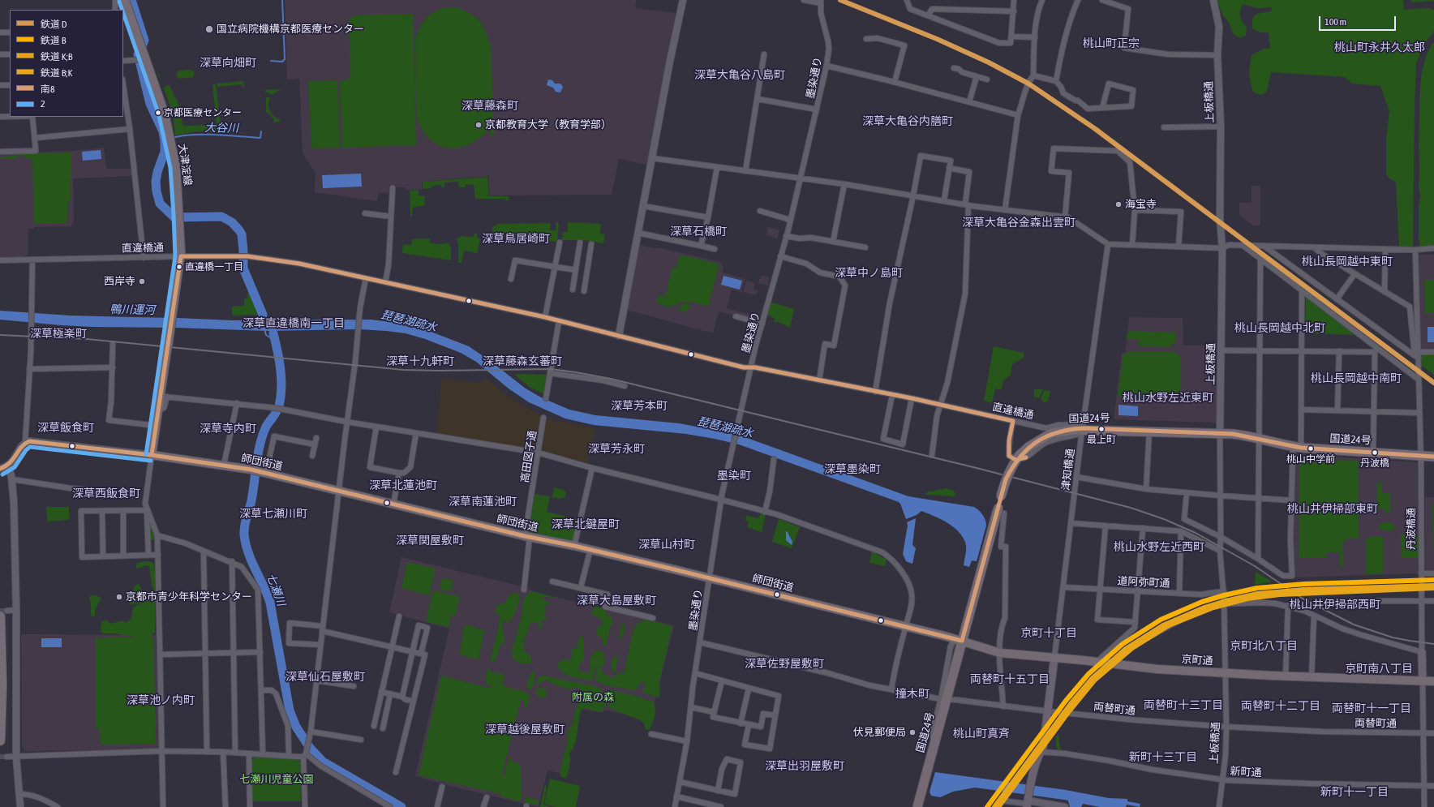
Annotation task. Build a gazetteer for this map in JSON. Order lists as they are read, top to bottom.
{
  "streets": {
    "highway": ["国道24号"],
    "main road": [
      "大津淀線",
      "師団街道",
      "丹波橋通",
      "京町通"
    ],
    "street": [
      "墨染通り",
      "上板橋通",
      "直違橋通",
      "高田図子通",
      "津知橋通",
      "道阿弥町通",
      "両替町通",
      "新町通"
    ]
  },
  "crossings": [
    ["墨染通り", "直違橋通"],
    ["墨染通り", "師団街道"],
    ["墨染通り", "両替町通"],
    ["上板橋通", "国道24号"],
    ["上板橋通", "道阿弥町通"],
    ["上板橋通", "京町通"],
    ["上板橋通", "両替町通"],
    ["上板橋通", "新町通"],
    ["大津淀線", "直違橋通"],
    ["大津淀線", "師団街道"],
    ["直違橋通", "国道24号"],
    ["直違橋通", "津知橋通"],
    ["国道24号", "師団街道"],
    ["国道24号", "津知橋通"],
    ["国道24号", "丹波橋通"],
    ["国道24号", "京町通"],
    ["国道24号", "両替町通"],
    ["高田図子通", "師団街道"],
    ["師団街道", "京町通"],
    ["津知橋通", "道阿弥町通"],
    ["津知橋通", "京町通"],
    ["丹波橋通", "京町通"],
    ["丹波橋通", "両替町通"],
    ["丹波橋通", "新町通"]
  ],
  "districts": [
    "桃山町正宗",
    "桃山町永井久太郎",
    "深草向畑町",
    "深草大亀谷八島町",
    "深草藤森町",
    "深草大亀谷内膳町",
    "深草大亀谷金森出雲町",
    "深草石橋町",
    "深草鳥居崎町",
    "桃山長岡越中東町",
    "深草中ノ島町",
    "深草直違橋南一丁目",
    "桃山長岡越中北町",
    "深草極楽町",
    "深草十九軒町",
    "深草藤森玄蕃町",
    "桃山長岡越中南町",
    "桃山水野左近東町",
    "深草芳本町",
    "深草飯食町",
    "深草寺内町",
    "深草芳永町",
    "深草墨染町",
    "墨染町",
    "深草北蓮池町",
    "深草西飯食町",
    "深草南蓮池町",
    "桃山井伊掃部東町",
    "深草七瀬川町",
    "深草北鍵屋町",
    "深草関屋敷町",
    "深草山村町",
    "桃山水野左近西町",
    "深草大島屋敷町",
    "桃山井伊掃部西町",
    "京町十丁目",
    "京町北八丁目",
    "深草佐野屋敷町",
    "京町南八丁目",
    "深草仙石屋敷町",
    "両替町十五丁目",
    "撞木町",
    "深草池ノ内町",
    "両替町十三丁目",
    "両替町十二丁目",
    "両替町十一丁目",
    "深草越後屋敷町",
    "桃山町真斉",
    "新町十三丁目",
    "深草出羽屋敷町",
    "新町十一丁目"
  ],
  "water": [
    "大谷川",
    "鴨川運河",
    "琵琶湖疏水",
    "七瀬川"
  ],
  "parks": ["附属の森", "七瀬川児童公園"],
  "places": [
    "国立病院機構京都医療センター",
    "京都医療センター",
    "京都教育大学（教育学部）",
    "海宝寺",
    "直違橋一丁目",
    "西岸寺",
    "最上町",
    "桃山中学前",
    "丹波橋",
    "京都市青少年科学センター",
    "伏見郵便局"
  ],
  "lines": [
    "rail line D",
    "transit line 2",
    "transit line 南8",
    "rail line B",
    "rail line K;B",
    "rail line B;K"
  ],
  "legend": [
    "鉄道 D",
    "鉄道 B",
    "鉄道 K;B",
    "鉄道 B;K",
    "南8",
    "2"
  ],
  "scale_bar": "100 m"
}
